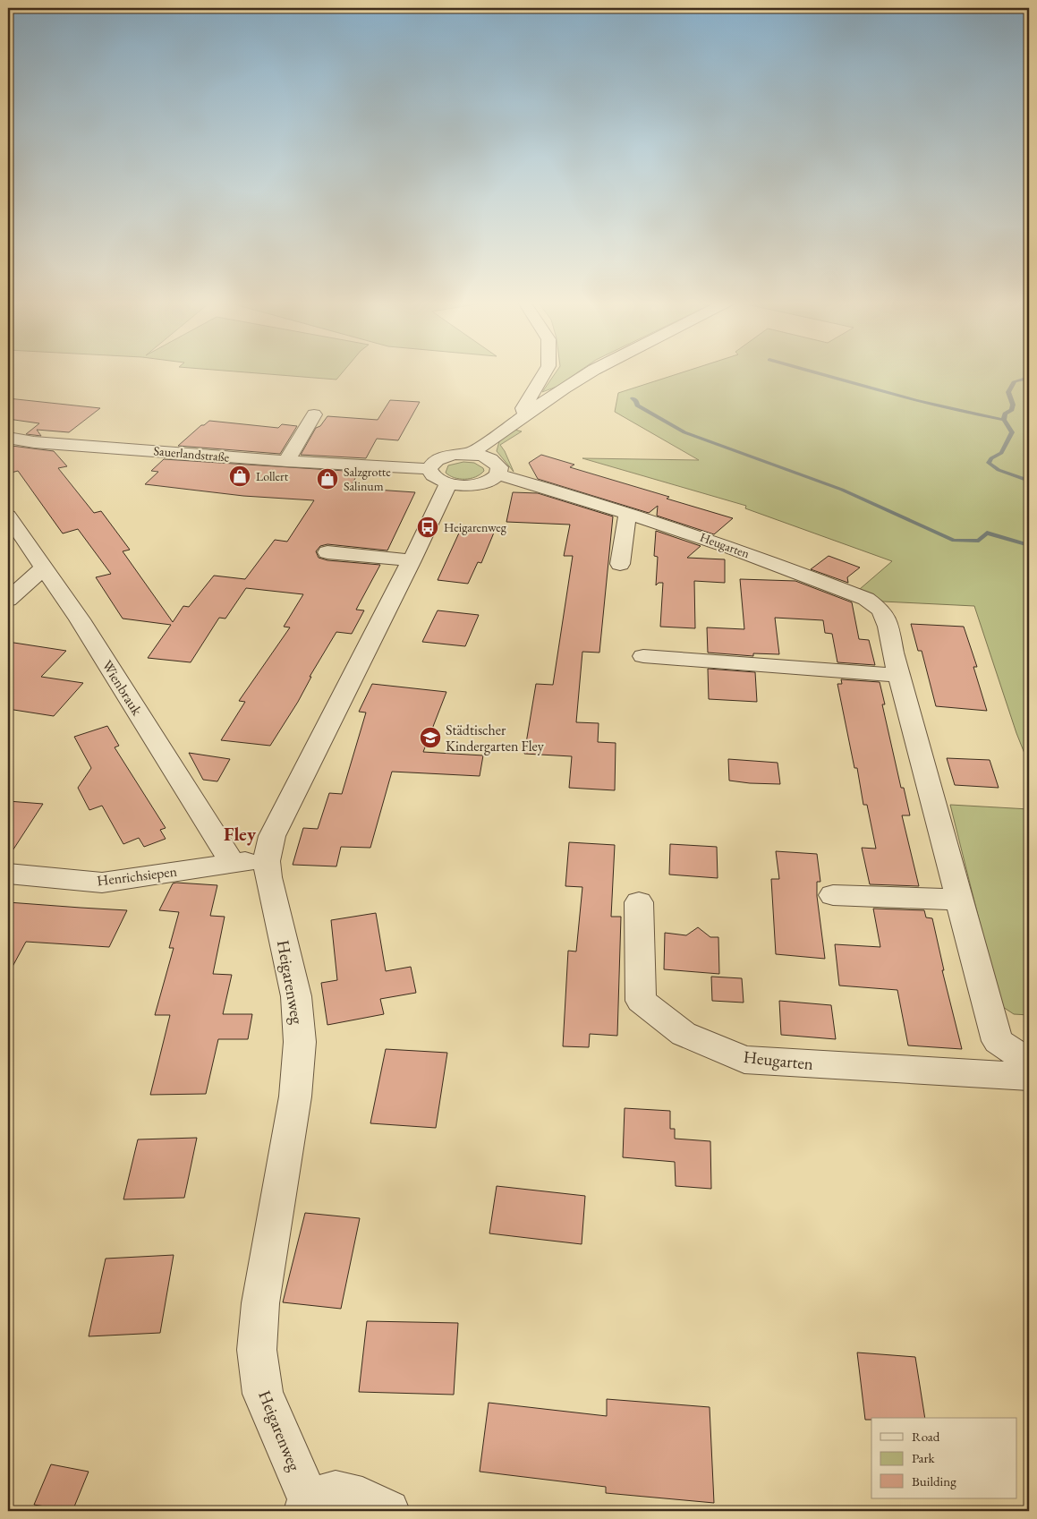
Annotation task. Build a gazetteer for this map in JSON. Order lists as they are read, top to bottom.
{
  "streets": {
    "street": [
      "Sauerlandstraße",
      "Heugarten",
      "Wienbrauk",
      "Henrichsiepen",
      "Heigarenweg"
    ]
  },
  "crossings": [
    ["Sauerlandstraße", "Heugarten"],
    ["Sauerlandstraße", "Heigarenweg"],
    ["Wienbrauk", "Henrichsiepen"],
    ["Henrichsiepen", "Heigarenweg"]
  ],
  "districts": ["Fley"],
  "places": {
    "shop": ["Lollert", "Salzgrotte Salinum"],
    "bus stop": ["Heigarenweg"],
    "school or university": ["Städtischer Kindergarten Fley"]
  },
  "legend": ["Road", "Park", "Building"]
}
